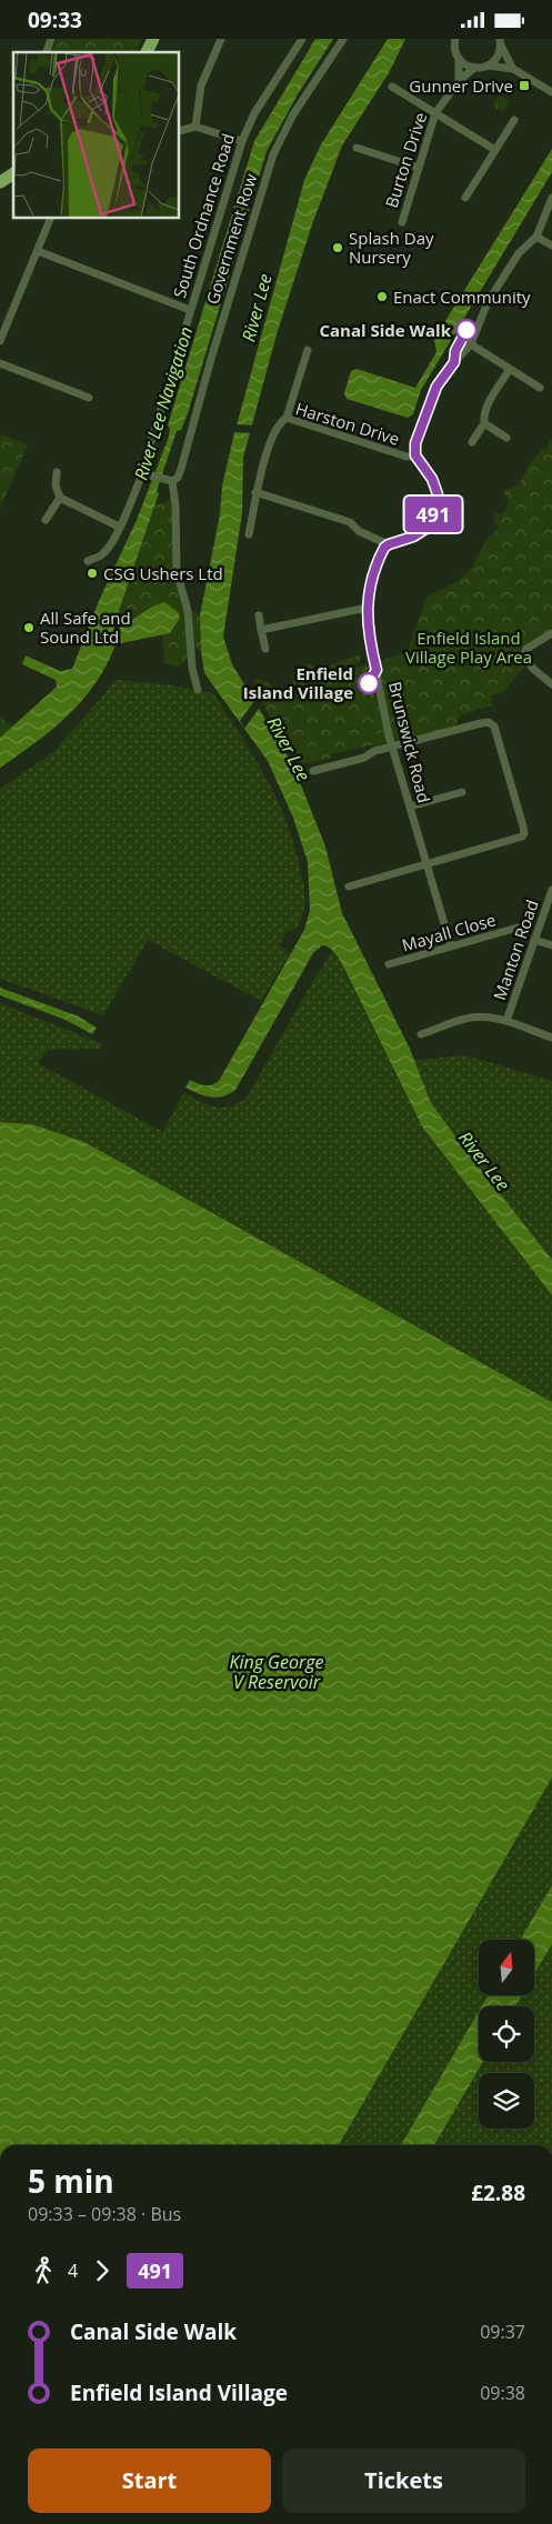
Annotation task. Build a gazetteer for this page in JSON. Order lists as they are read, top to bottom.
{
  "streets": {
    "street": [
      "Burton Drive",
      "South Ordnance Road",
      "Government Row",
      "Harston Drive",
      "Brunswick Road",
      "Mayall Close",
      "Manton Road"
    ]
  },
  "crossings": [
    ["Brunswick Road", "Mayall Close"]
  ],
  "water": ["River Lee", "River Lee Navigation", "King George V Reservoir"],
  "parks": ["Enfield Island Village Play Area"],
  "places": {
    "transit": ["Gunner Drive"],
    "other": [
      "Splash Day Nursery",
      "Enact Community",
      "Canal Side Walk",
      "CSG Ushers Ltd",
      "All Safe and Sound Ltd",
      "Enfield Island Village"
    ]
  },
  "lines": ["bus line 491"],
  "north": "top",
  "page": {
    "status": "09:33",
    "on_map": "491",
    "heading": ["5 min", "09:33 – 09:38 · Bus", "£2.88"],
    "legs": ["4", "491"],
    "list": [
      {
        "name": "Canal Side Walk",
        "value": "09:37"
      },
      {
        "name": "Enfield Island Village",
        "value": "09:38"
      }
    ],
    "buttons": ["Start", "Tickets"]
  }
}
